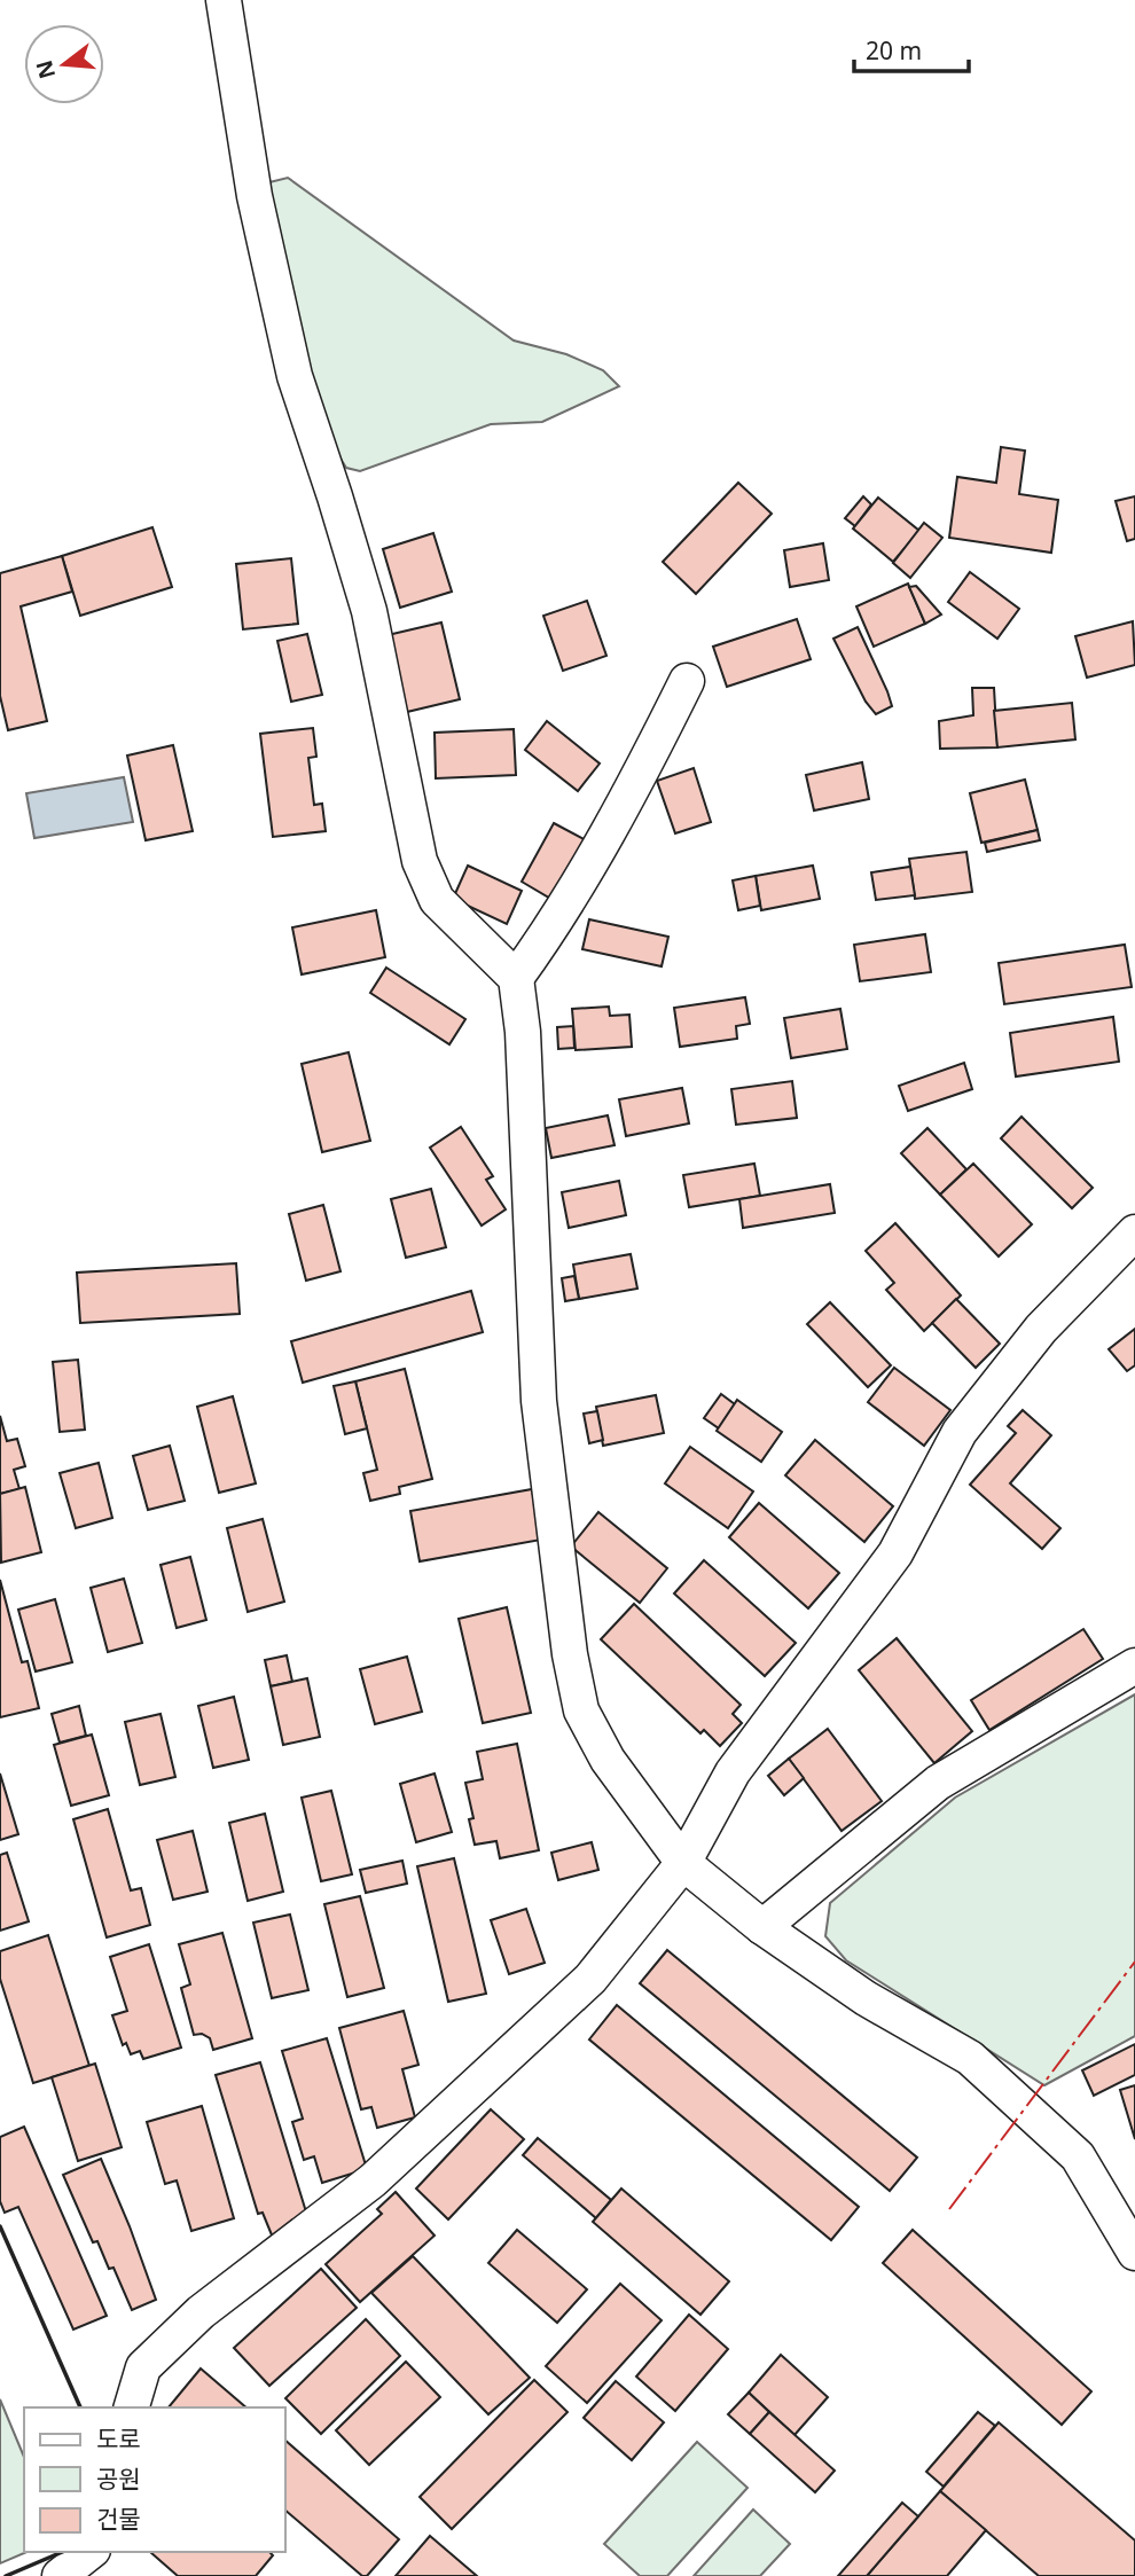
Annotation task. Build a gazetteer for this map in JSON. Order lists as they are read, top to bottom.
{
  "legend": ["도로", "공원", "건물"],
  "scale_bar": "20 m",
  "north": "left"
}
